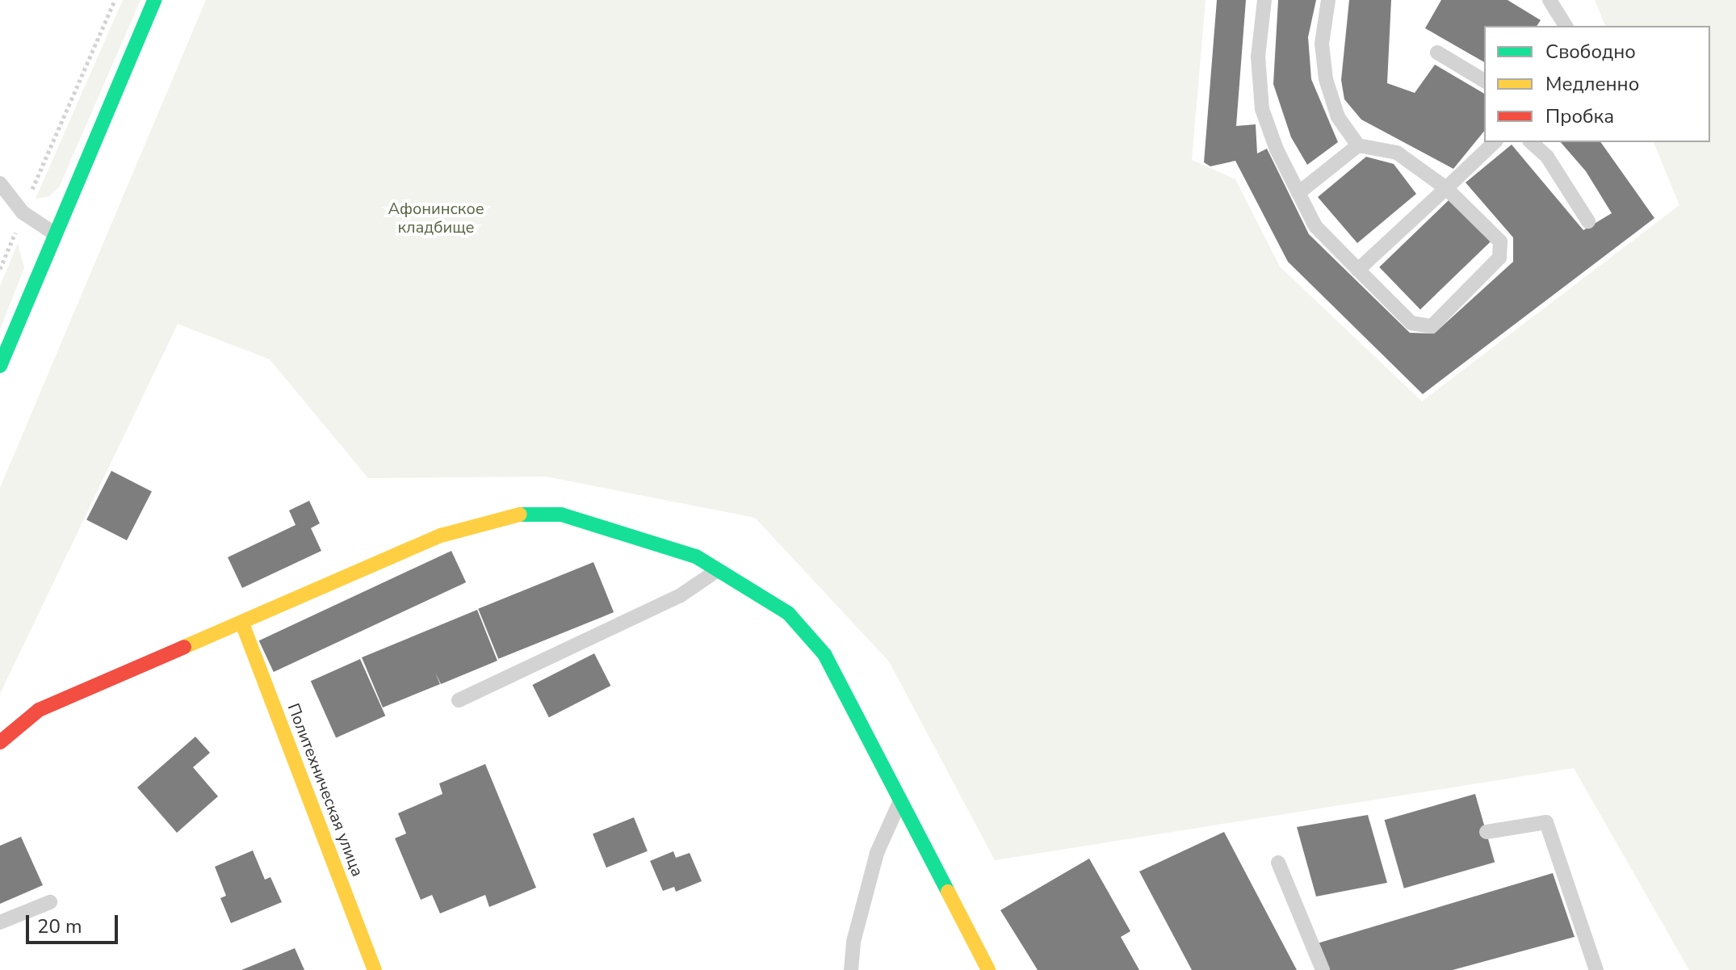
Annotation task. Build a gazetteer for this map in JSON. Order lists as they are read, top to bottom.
{
  "streets": {
    "street": ["Политехническая улица"]
  },
  "parks": ["Афонинское кладбище"],
  "legend": ["Свободно", "Медленно", "Пробка"],
  "scale_bar": "20 m"
}
